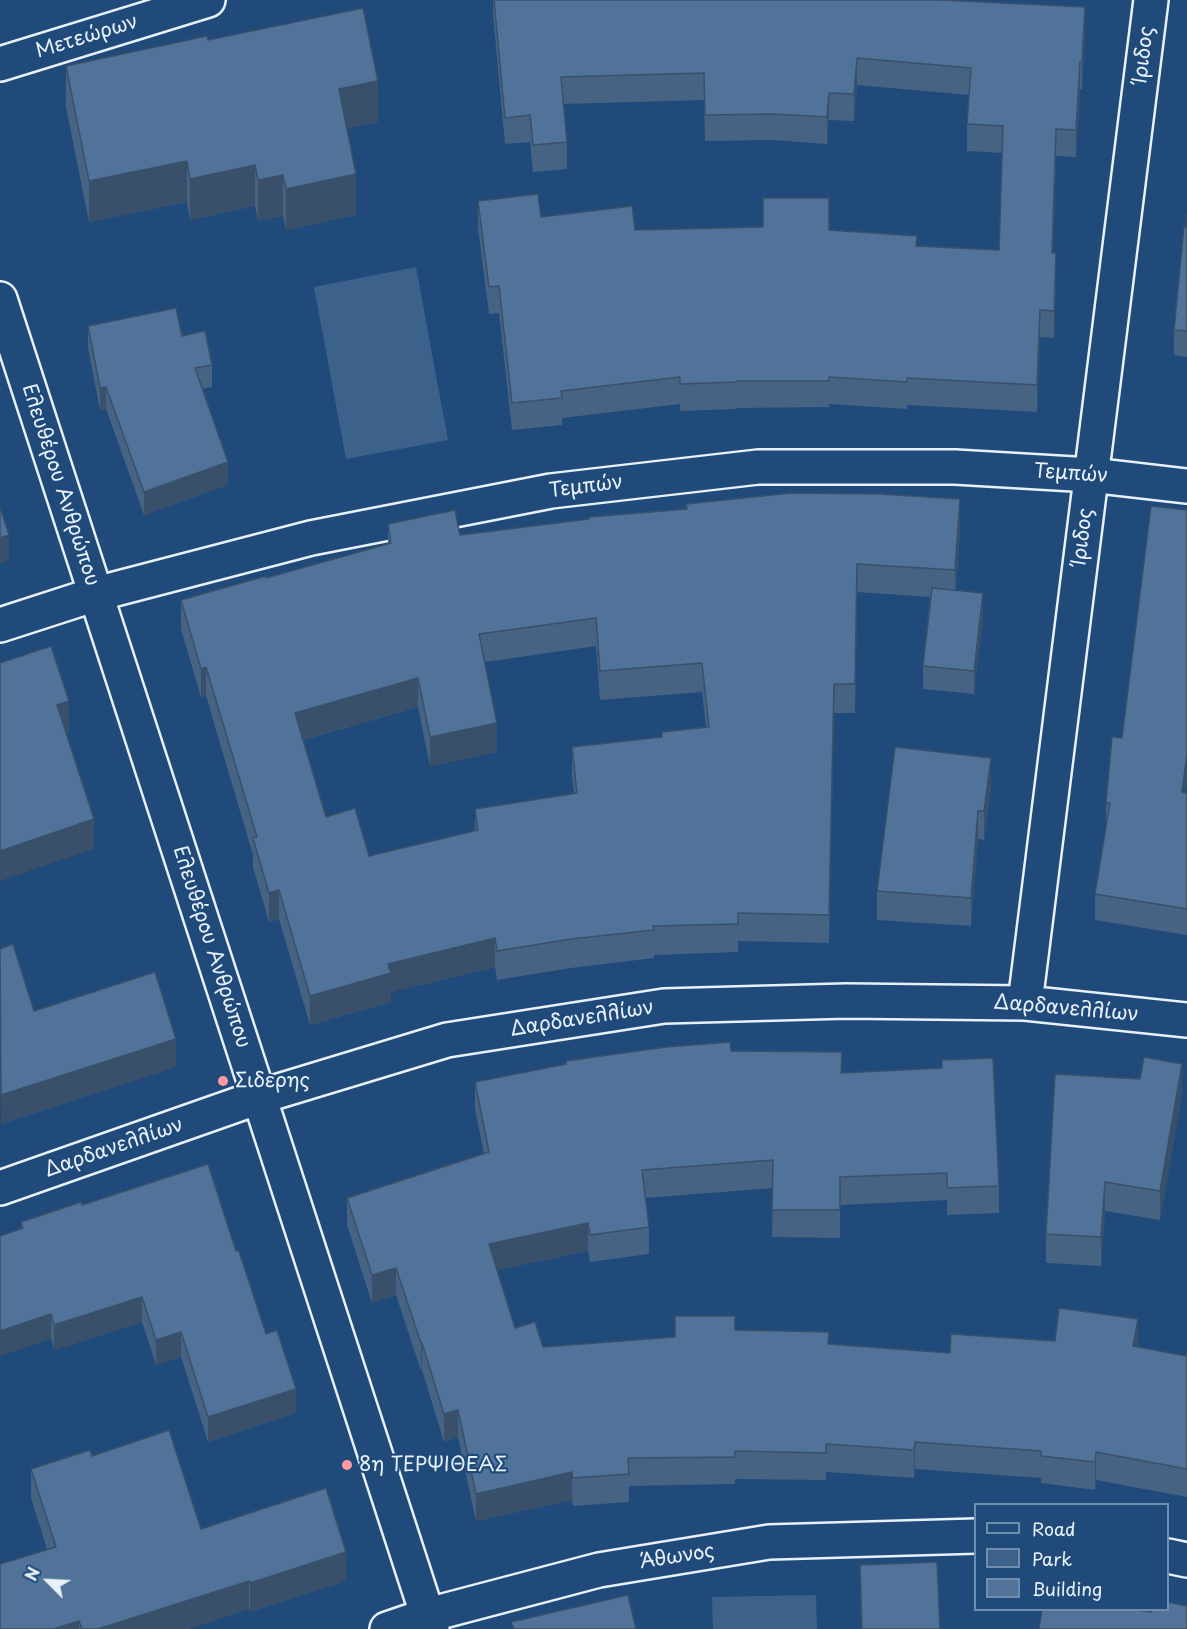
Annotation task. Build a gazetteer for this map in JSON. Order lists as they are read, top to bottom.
{
  "streets": {
    "street": [
      "Μετεώρων",
      "Ίριδος",
      "Τεμπών",
      "Ελευθέρου Ανθρώπου",
      "Δαρδανελλίων",
      "Άθωνος"
    ]
  },
  "crossings": [
    ["Ίριδος", "Τεμπών"],
    ["Ίριδος", "Δαρδανελλίων"],
    ["Τεμπών", "Ελευθέρου Ανθρώπου"],
    ["Ελευθέρου Ανθρώπου", "Δαρδανελλίων"],
    ["Ελευθέρου Ανθρώπου", "Άθωνος"]
  ],
  "places": ["Σιδερης", "8η ΤΕΡΨΙΘΕΑΣ"],
  "legend": ["Road", "Park", "Building"],
  "north": "top left"
}
